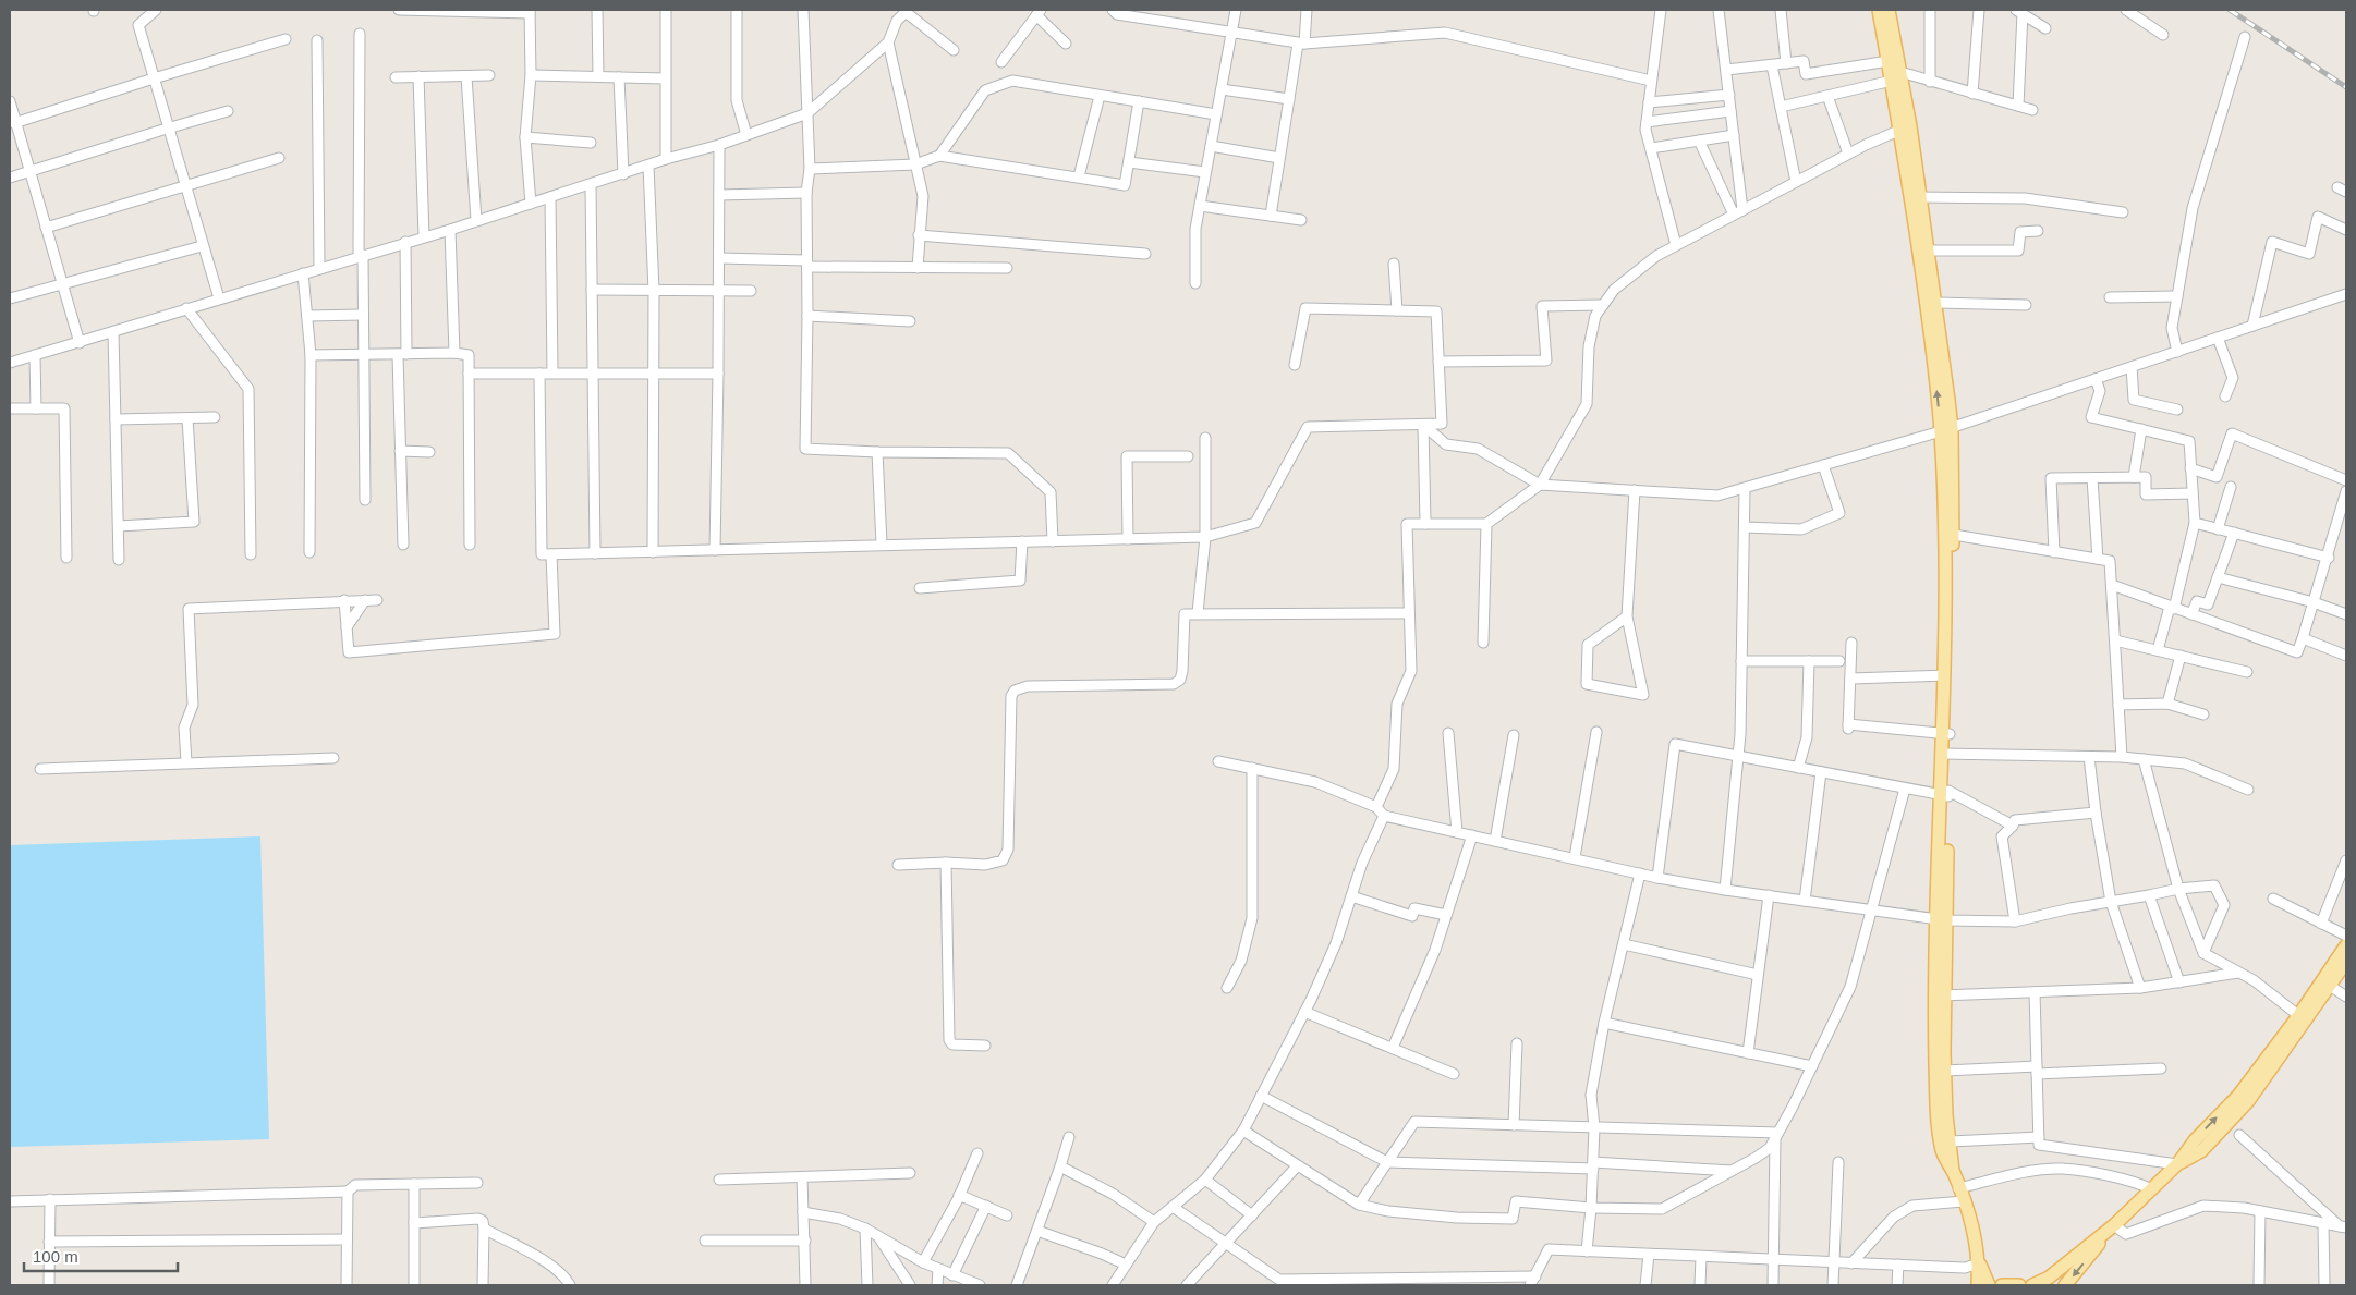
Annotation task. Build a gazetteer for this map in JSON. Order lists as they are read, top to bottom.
{
  "scale_bar": "100 m"
}
